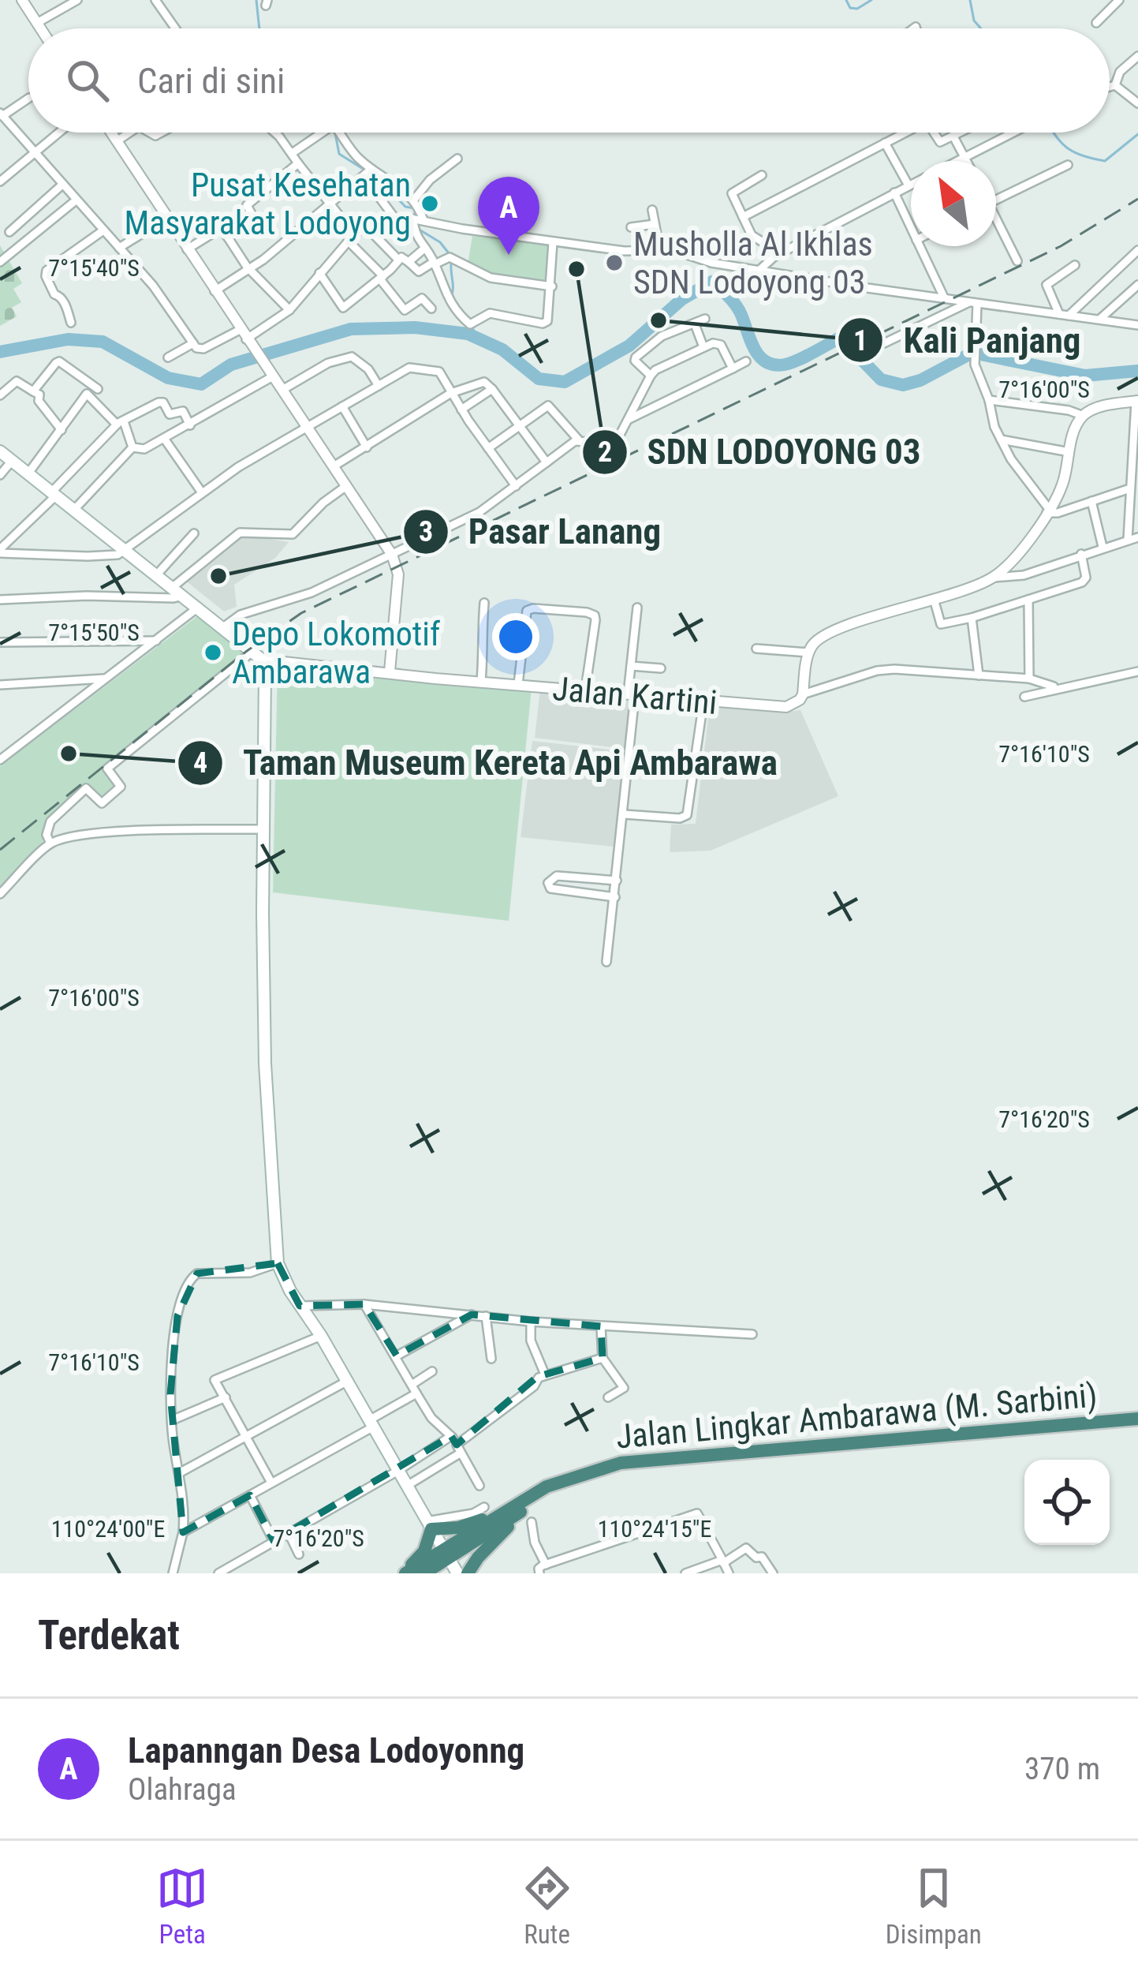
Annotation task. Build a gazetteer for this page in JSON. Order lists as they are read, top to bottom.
{
  "streets": {
    "highway": ["Jalan Lingkar Ambarawa (M. Sarbini)"],
    "street": ["Jalan Kartini"]
  },
  "places": [
    "Pusat Kesehatan Masyarakat Lodoyong",
    "Musholla Al Ikhlas SDN Lodoyong 03",
    "SDN LODOYONG 03",
    "Kali Panjang",
    "Pasar Lanang",
    "Depo Lokomotif Ambarawa",
    "Taman Museum Kereta Api Ambarawa"
  ],
  "north": "top left",
  "page": {
    "search": "Cari di sini",
    "pins": "A",
    "heading": "Terdekat",
    "list": [
      {
        "mark": "A",
        "name": "Lapanngan Desa Lodoyonng",
        "note": "Olahraga",
        "value": "370 m"
      }
    ],
    "nav": ["Peta", "Rute", "Disimpan"]
  },
  "coordinates": [
    "7°15'40\"S",
    "7°16'00\"S",
    "7°15'50\"S",
    "7°16'10\"S",
    "7°16'20\"S",
    "110°24'00\"E",
    "110°24'15\"E"
  ]
}
